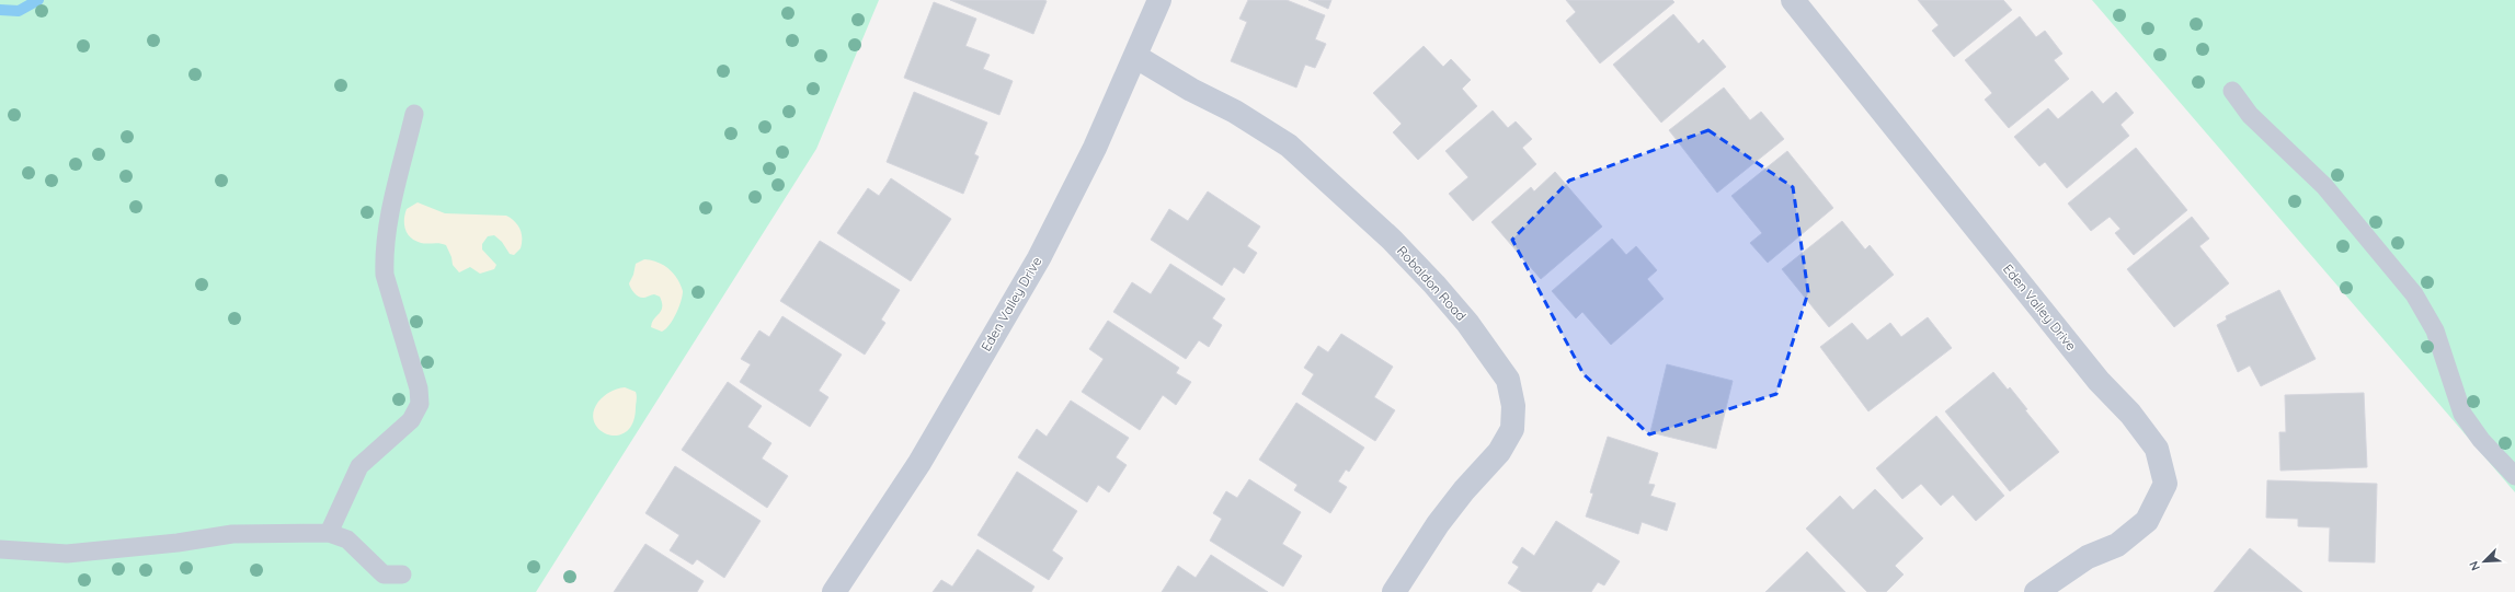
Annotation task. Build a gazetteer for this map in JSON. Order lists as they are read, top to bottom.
{
  "streets": {
    "street": ["Robaldon Road", "Eden Valley Drive"]
  },
  "crossings": [
    ["Robaldon Road", "Eden Valley Drive"]
  ],
  "north": "bottom left"
}
